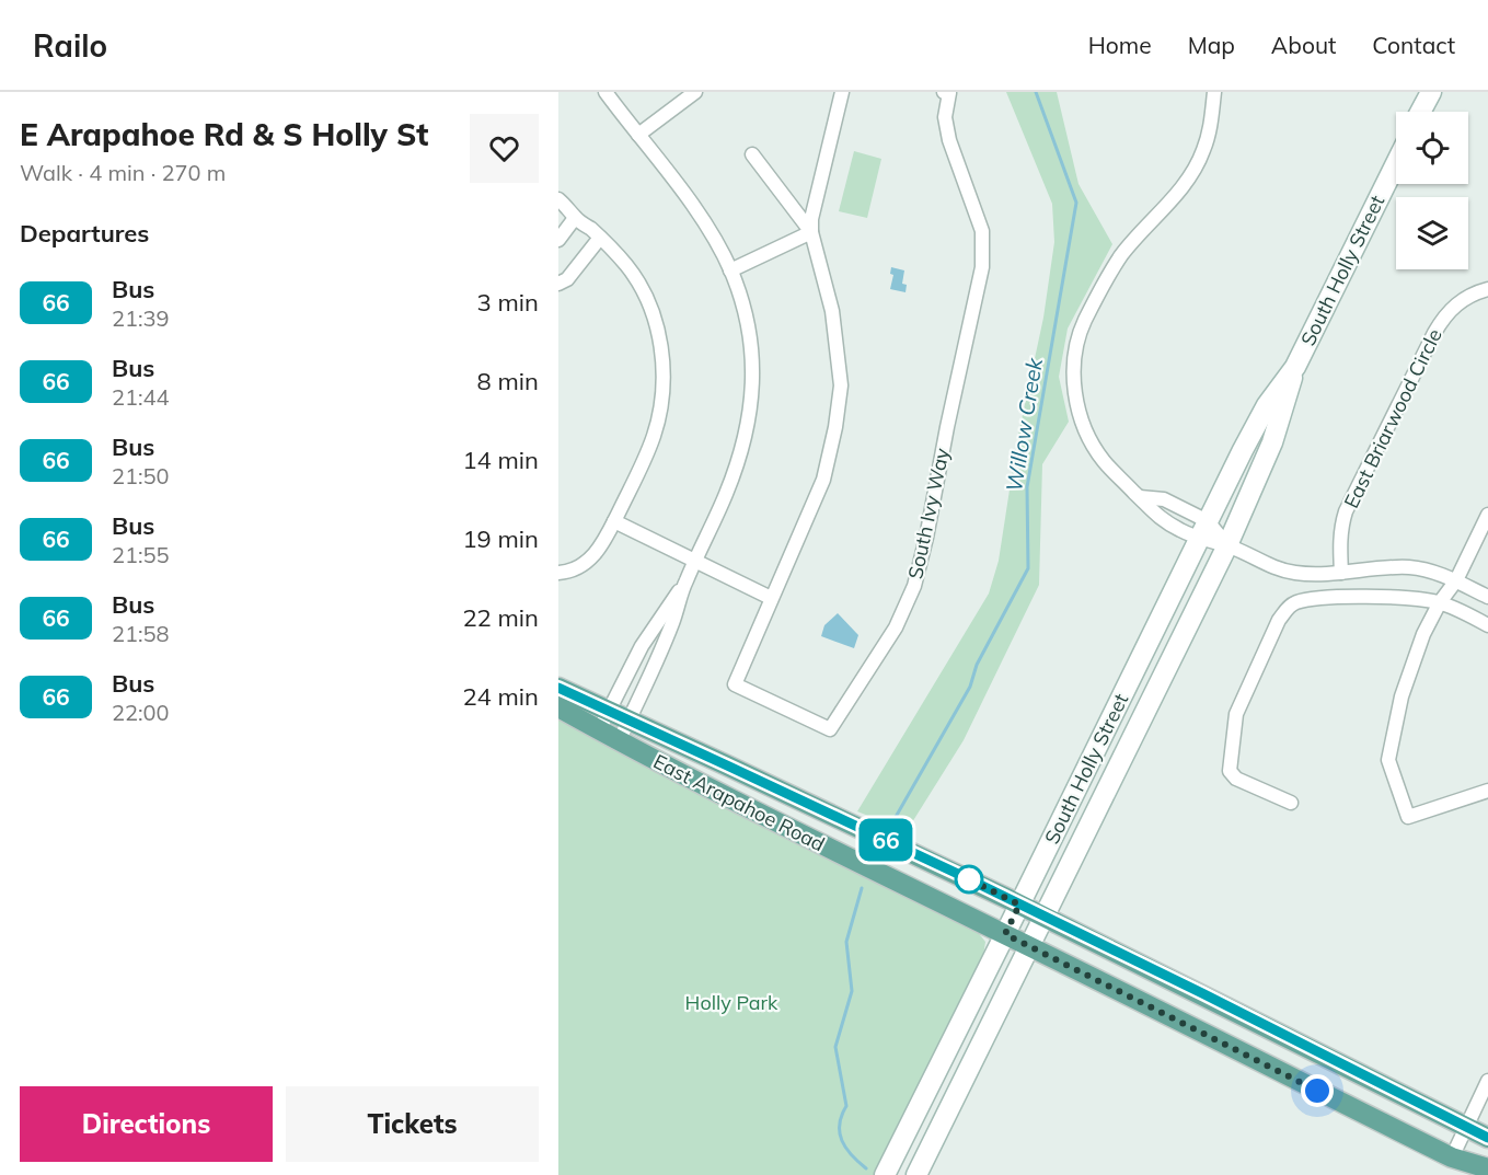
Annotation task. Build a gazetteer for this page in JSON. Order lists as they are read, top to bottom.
{
  "streets": {
    "main road": ["South Holly Street", "East Arapahoe Road"],
    "street": ["East Briarwood Circle", "South Ivy Way"]
  },
  "crossings": [
    ["South Holly Street", "East Arapahoe Road"]
  ],
  "water": ["Willow Creek"],
  "parks": ["Holly Park"],
  "lines": ["bus line 66"],
  "page": {
    "header": "Railo",
    "nav": [
      "Home",
      "Map",
      "About",
      "Contact"
    ],
    "heading": [
      ["E Arapahoe Rd & S Holly St", "Walk · 4 min · 270 m"],
      "Departures"
    ],
    "on_map": "66",
    "list": [
      {
        "mark": "66",
        "name": "Bus",
        "note": "21:39",
        "value": "3 min"
      },
      {
        "mark": "66",
        "name": "Bus",
        "note": "21:44",
        "value": "8 min"
      },
      {
        "mark": "66",
        "name": "Bus",
        "note": "21:50",
        "value": "14 min"
      },
      {
        "mark": "66",
        "name": "Bus",
        "note": "21:55",
        "value": "19 min"
      },
      {
        "mark": "66",
        "name": "Bus",
        "note": "21:58",
        "value": "22 min"
      },
      {
        "mark": "66",
        "name": "Bus",
        "note": "22:00",
        "value": "24 min"
      }
    ],
    "buttons": ["Directions", "Tickets"]
  }
}
